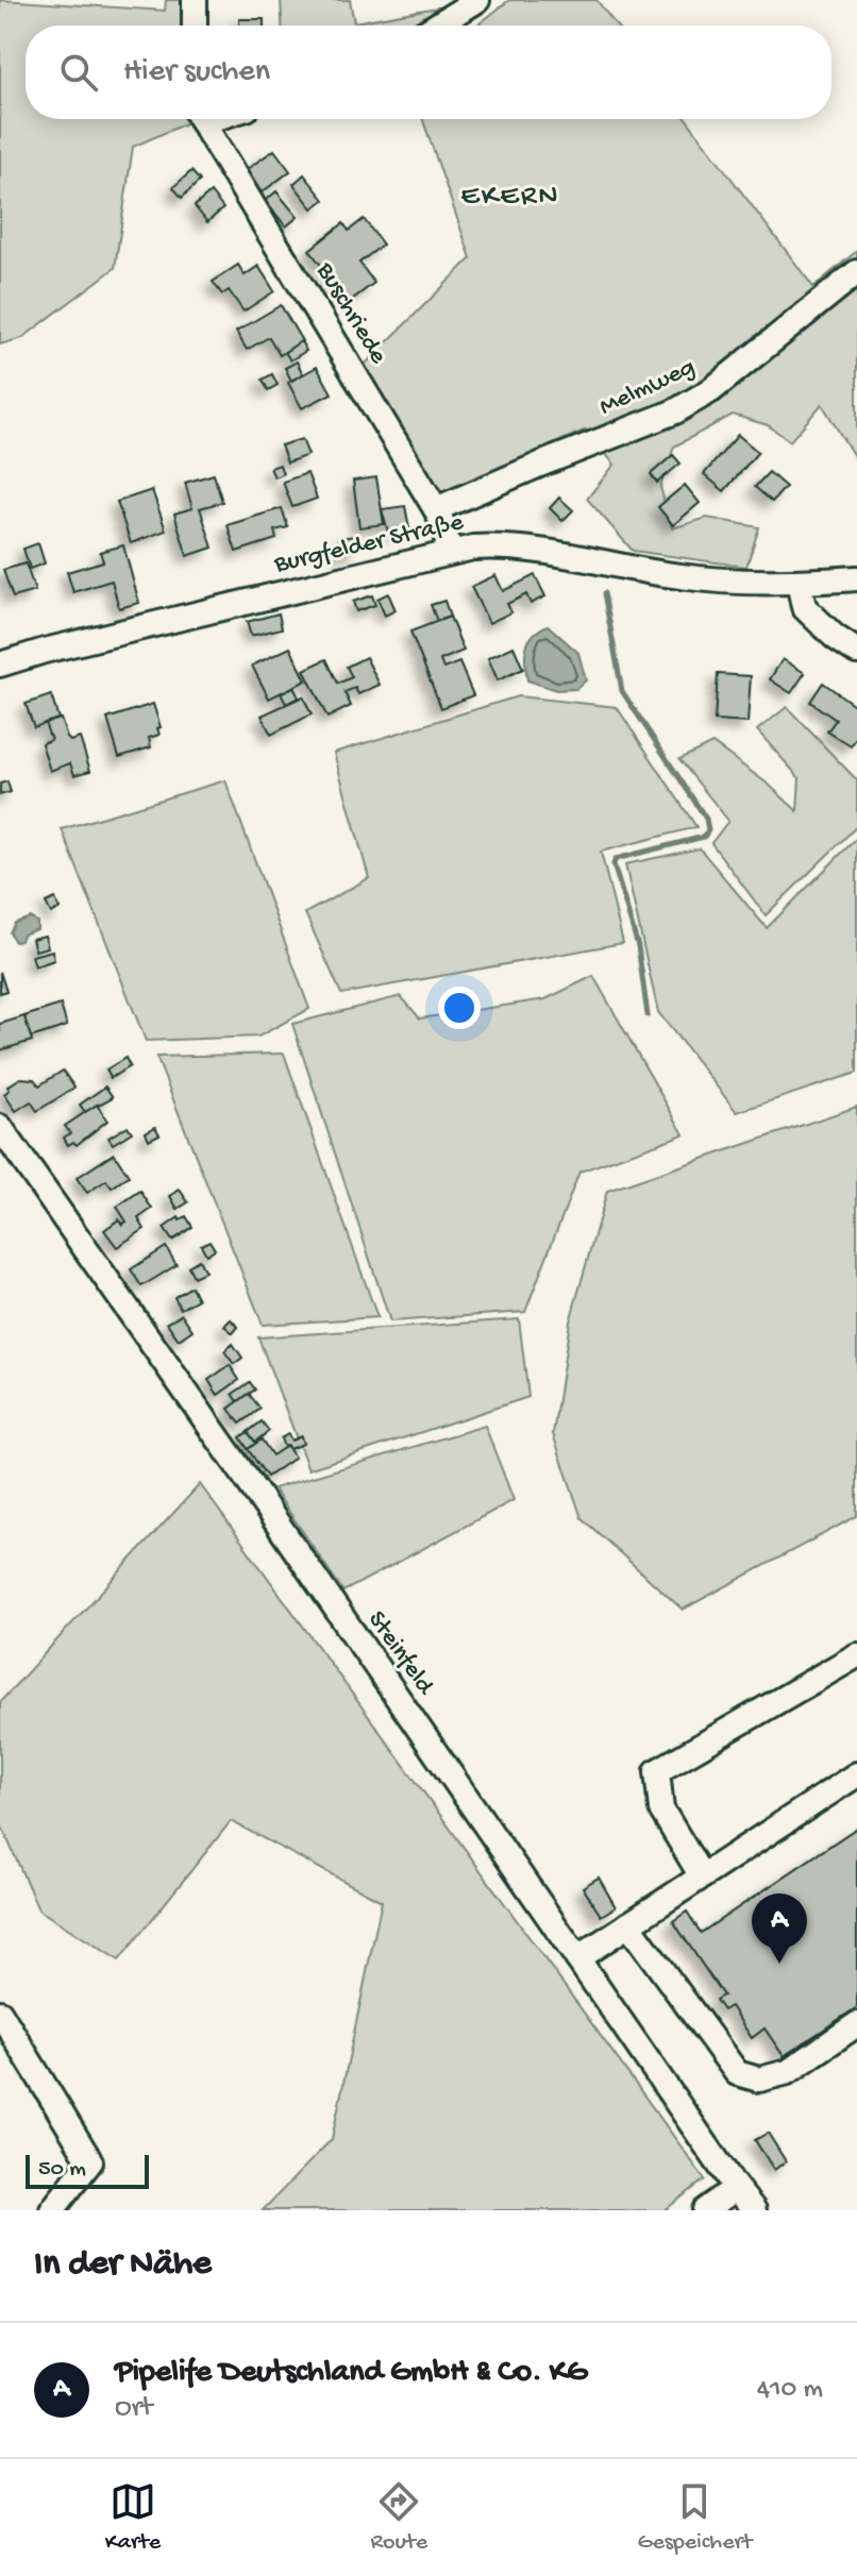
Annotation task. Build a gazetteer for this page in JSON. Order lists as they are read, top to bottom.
{
  "streets": {
    "street": [
      "Buschriede",
      "Melmweg",
      "Burgfelder Straße",
      "Steinfeld"
    ]
  },
  "crossings": [
    ["Buschriede", "Melmweg"],
    ["Buschriede", "Burgfelder Straße"]
  ],
  "districts": ["EKERN"],
  "scale_bar": "50 m",
  "page": {
    "search": "Hier suchen",
    "pins": "A",
    "scale": "50 m",
    "heading": "In der Nähe",
    "list": [
      {
        "mark": "A",
        "name": "Pipelife Deutschland GmbH & Co. KG",
        "note": "Ort",
        "value": "410 m"
      }
    ],
    "nav": ["Karte", "Route", "Gespeichert"]
  }
}
